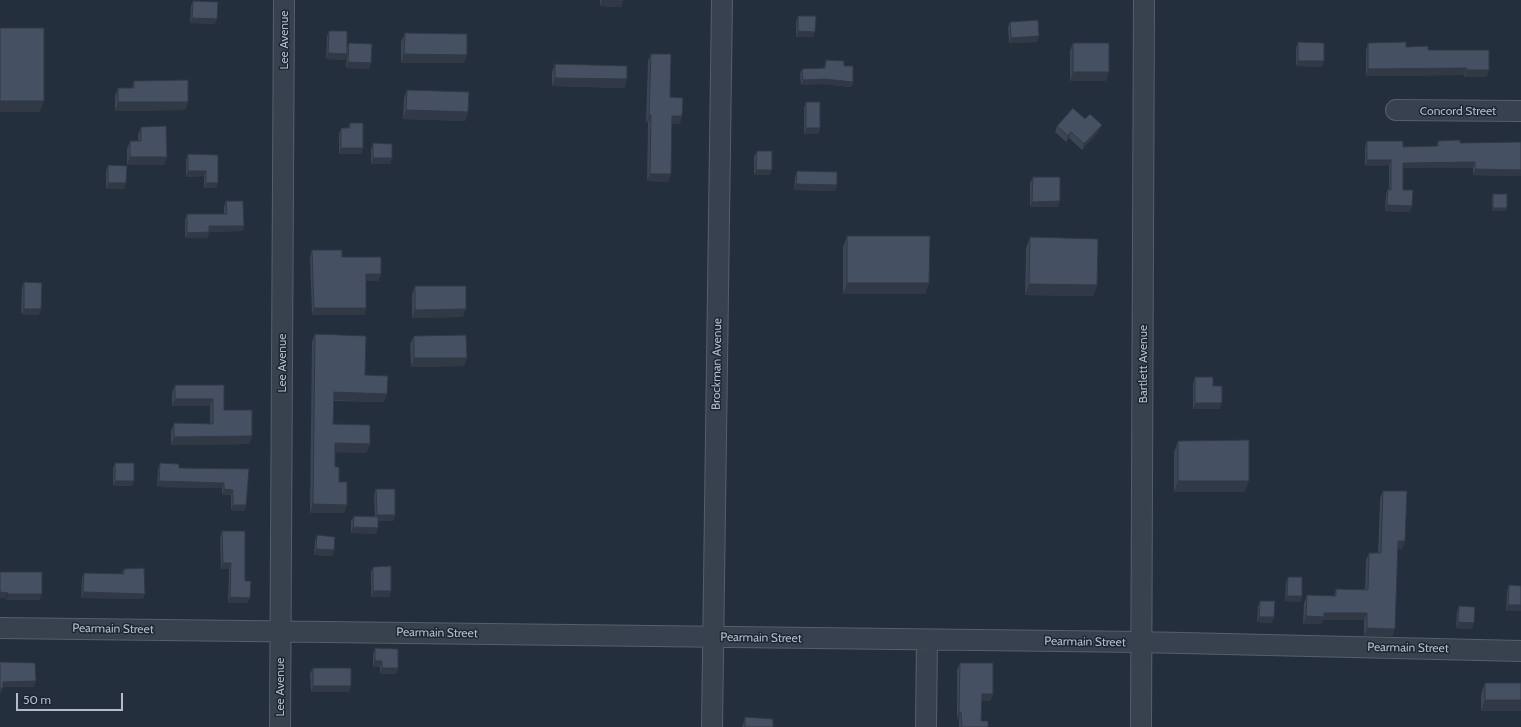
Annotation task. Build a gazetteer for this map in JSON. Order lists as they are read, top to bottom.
{
  "streets": {
    "street": [
      "Lee Avenue",
      "Concord Street",
      "Brockman Avenue",
      "Bartlett Avenue",
      "Pearmain Street"
    ]
  },
  "crossings": [
    ["Lee Avenue", "Pearmain Street"],
    ["Brockman Avenue", "Pearmain Street"],
    ["Bartlett Avenue", "Pearmain Street"]
  ],
  "scale_bar": "50 m"
}
